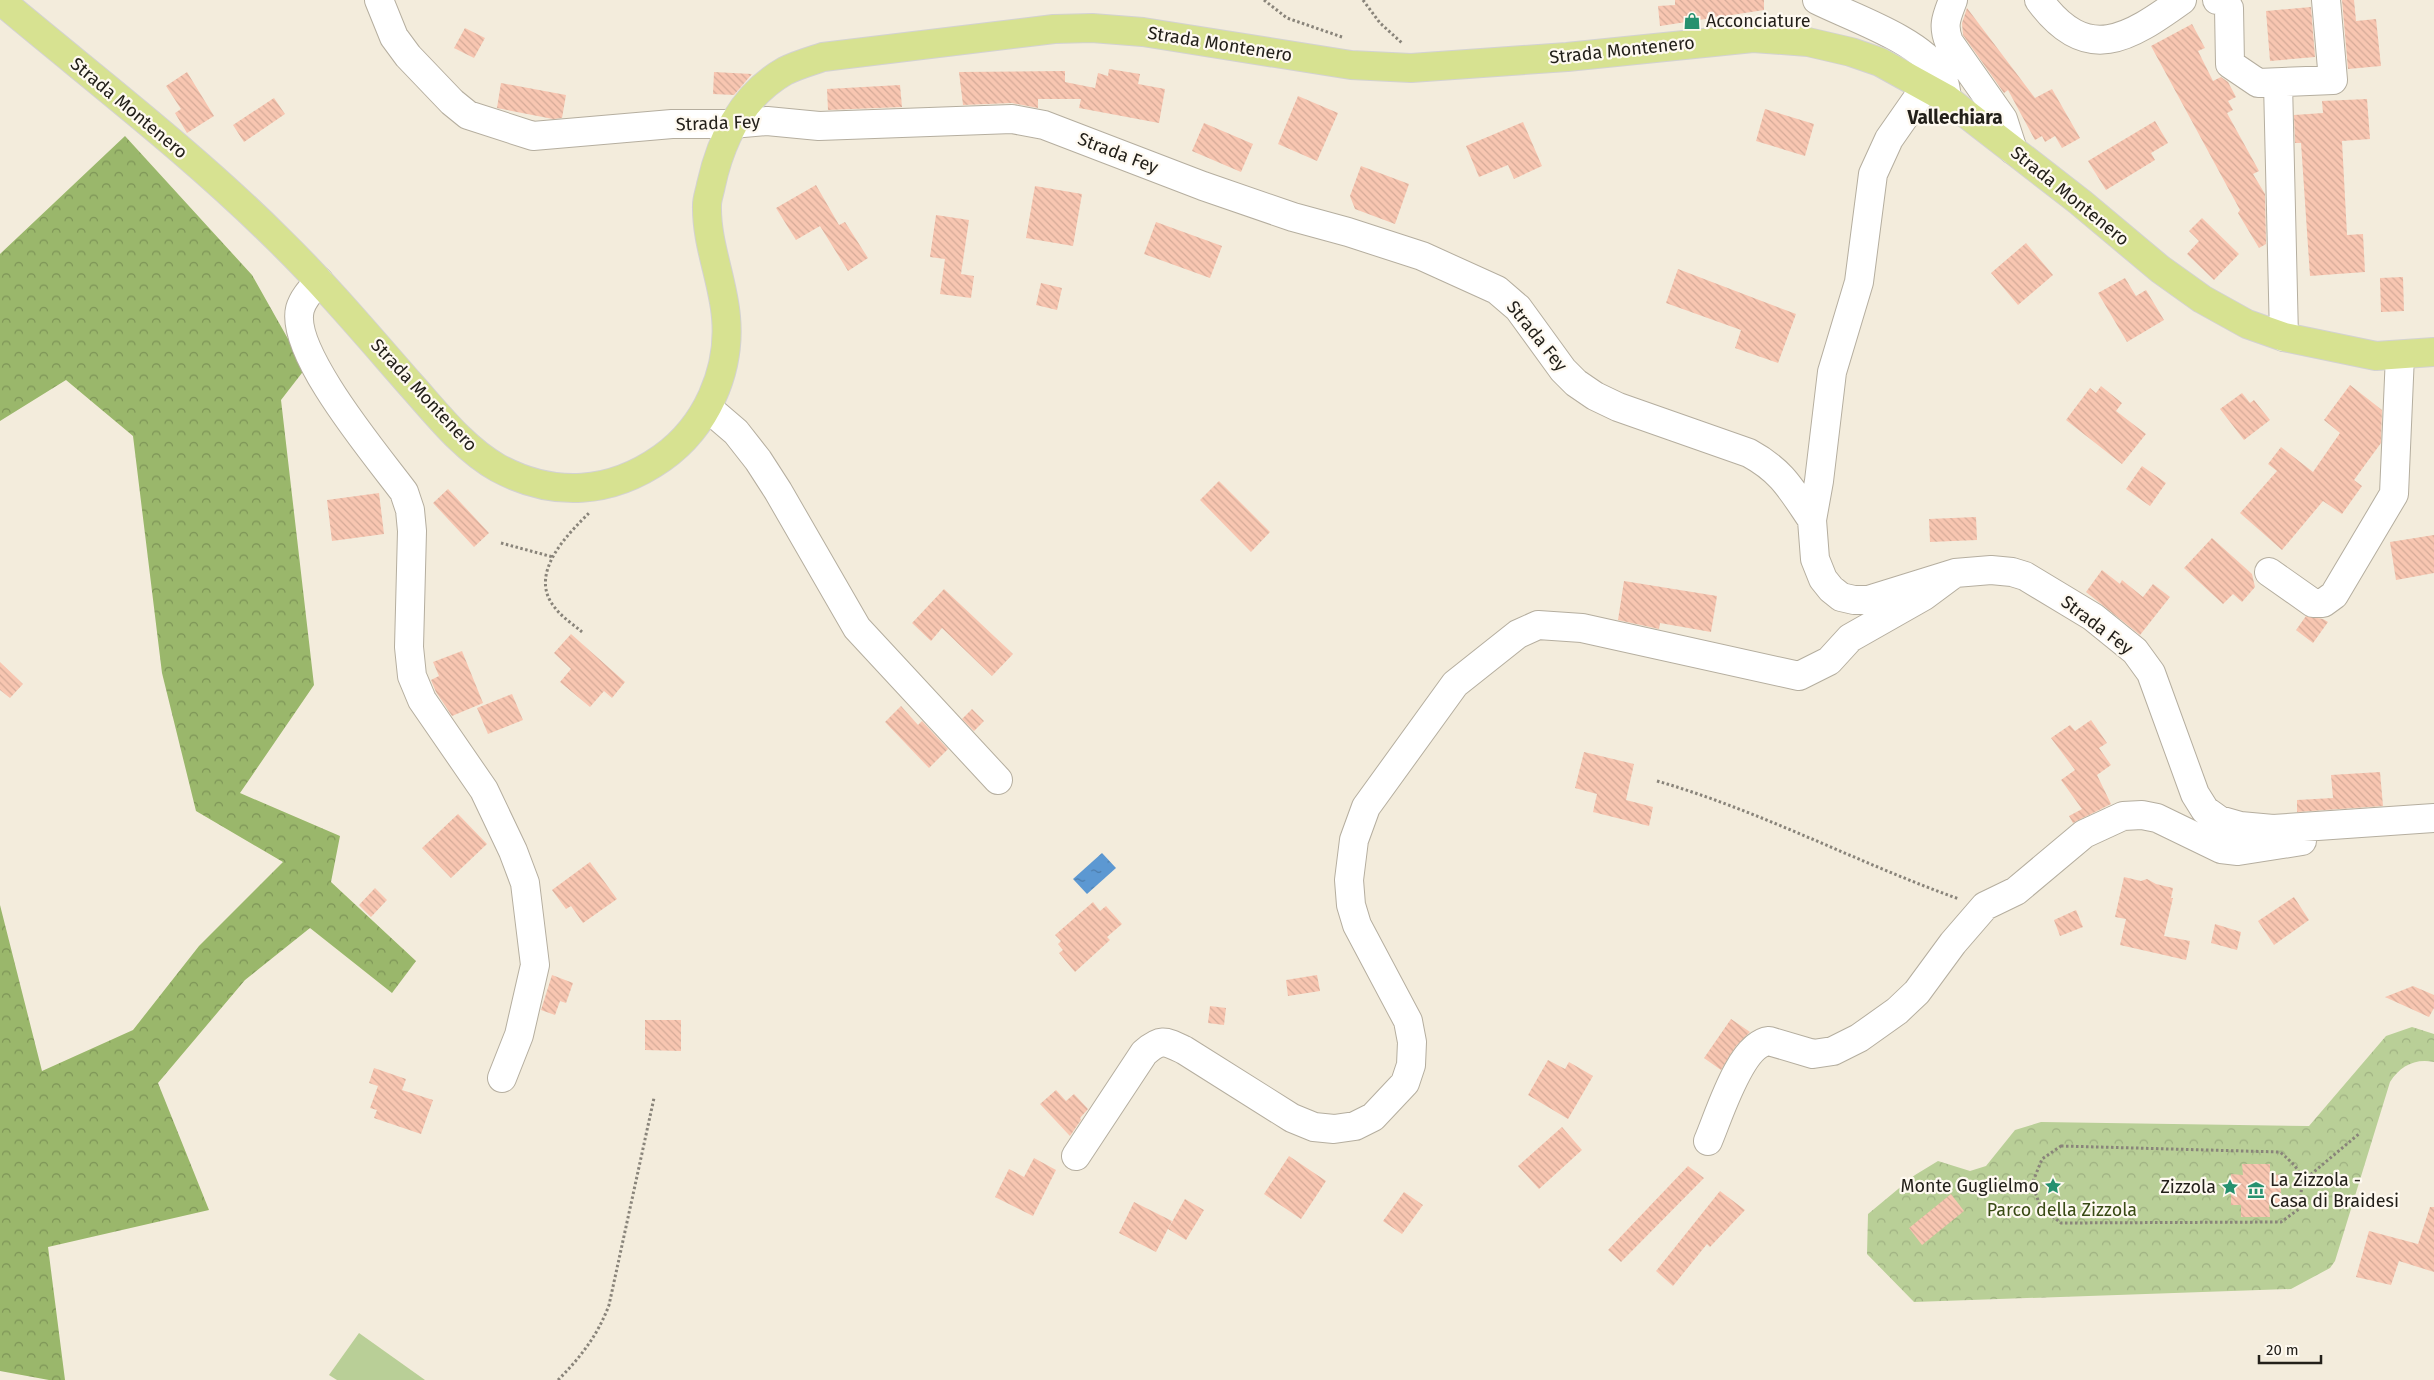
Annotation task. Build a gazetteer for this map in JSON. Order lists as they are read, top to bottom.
{
  "streets": {
    "main road": ["Strada Montenero"],
    "street": ["Strada Fey"]
  },
  "crossings": [
    ["Strada Montenero", "Strada Fey"]
  ],
  "districts": ["Vallechiara"],
  "parks": ["Parco della Zizzola"],
  "places": {
    "shop": ["Acconciature"],
    "place": ["Monte Guglielmo", "Zizzola"],
    "museum": ["La Zizzola - Casa di Braidesi"]
  },
  "scale_bar": "20 m"
}
